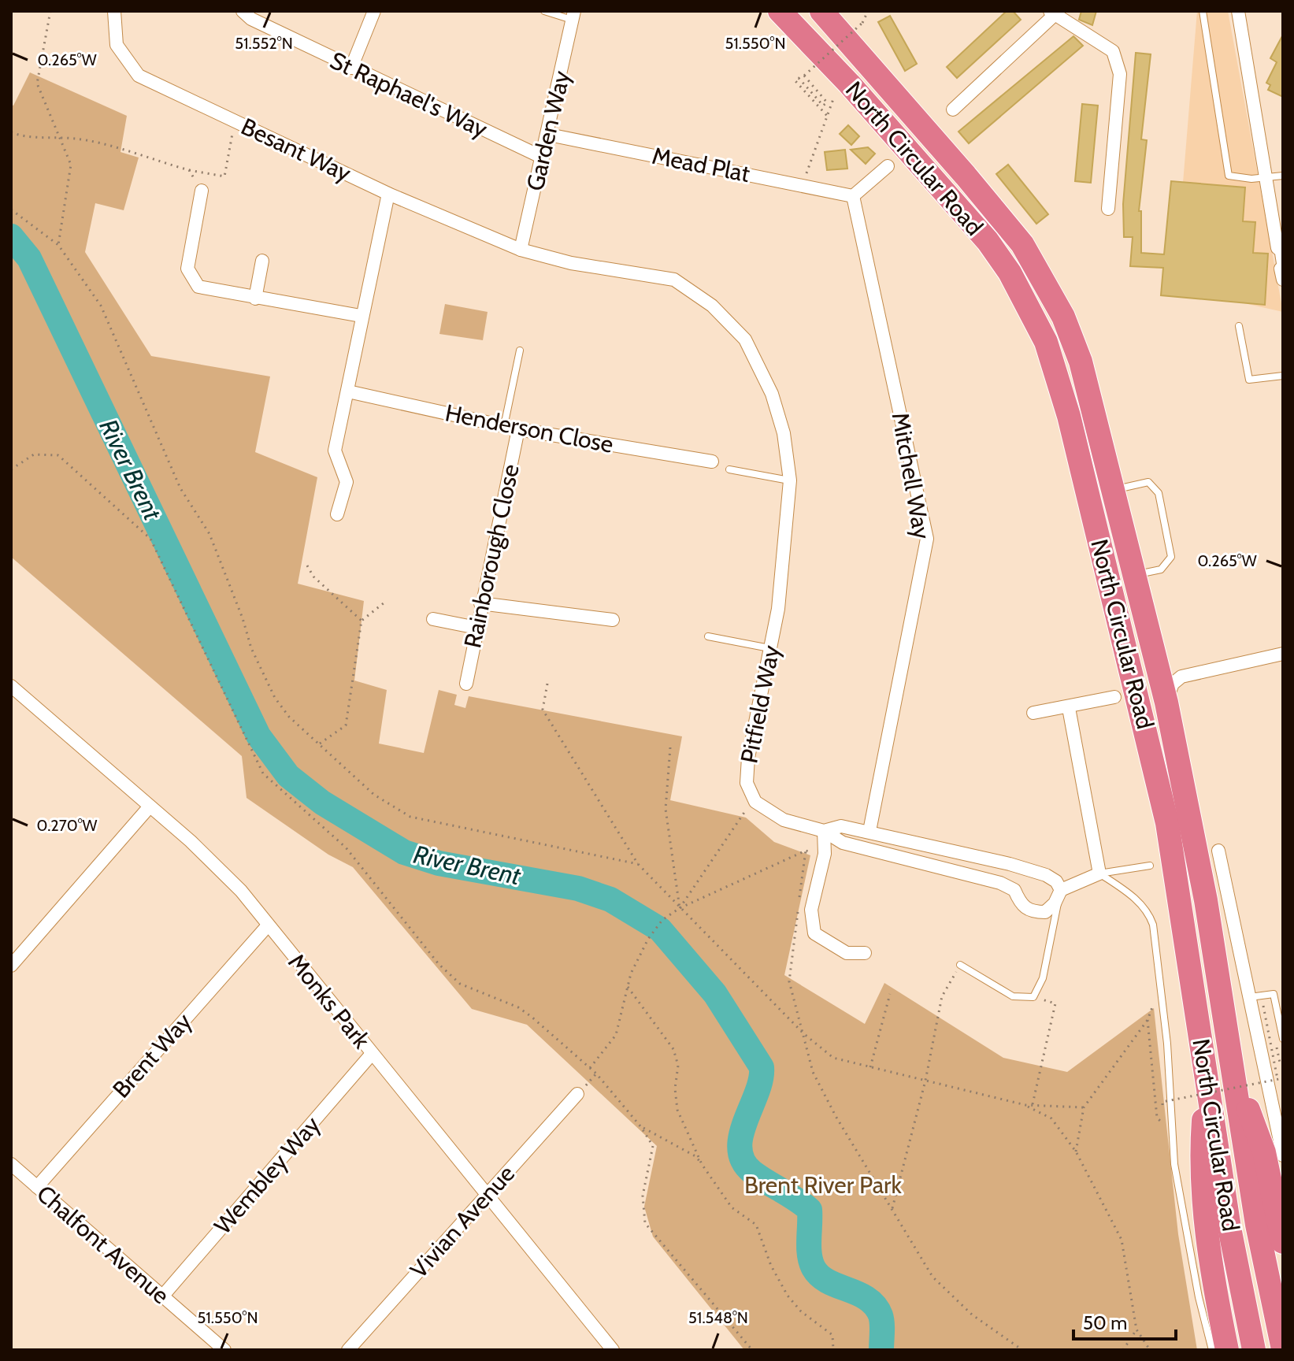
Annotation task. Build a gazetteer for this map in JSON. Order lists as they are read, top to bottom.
{
  "streets": {
    "highway": ["North Circular Road"],
    "street": [
      "St Raphael's Way",
      "Garden Way",
      "Besant Way",
      "Mead Plat",
      "Henderson Close",
      "Mitchell Way",
      "Rainborough Close",
      "Pitfield Way",
      "Monks Park",
      "Brent Way",
      "Wembley Way",
      "Vivian Avenue",
      "Chalfont Avenue"
    ]
  },
  "crossings": [
    ["St Raphael's Way", "Garden Way"],
    ["Garden Way", "Besant Way"],
    ["Garden Way", "Mead Plat"],
    ["Garden Way", "Pitfield Way"],
    ["Besant Way", "Pitfield Way"],
    ["Mead Plat", "Mitchell Way"],
    ["Henderson Close", "Rainborough Close"],
    ["Monks Park", "Brent Way"],
    ["Monks Park", "Wembley Way"],
    ["Monks Park", "Vivian Avenue"],
    ["Brent Way", "Chalfont Avenue"],
    ["Wembley Way", "Chalfont Avenue"]
  ],
  "water": ["River Brent"],
  "parks": ["Brent River Park"],
  "scale_bar": "50 m",
  "coordinates": [
    "51.552°N",
    "51.550°N",
    "0.265°W",
    "0.270°W",
    "51.548°N"
  ]
}
